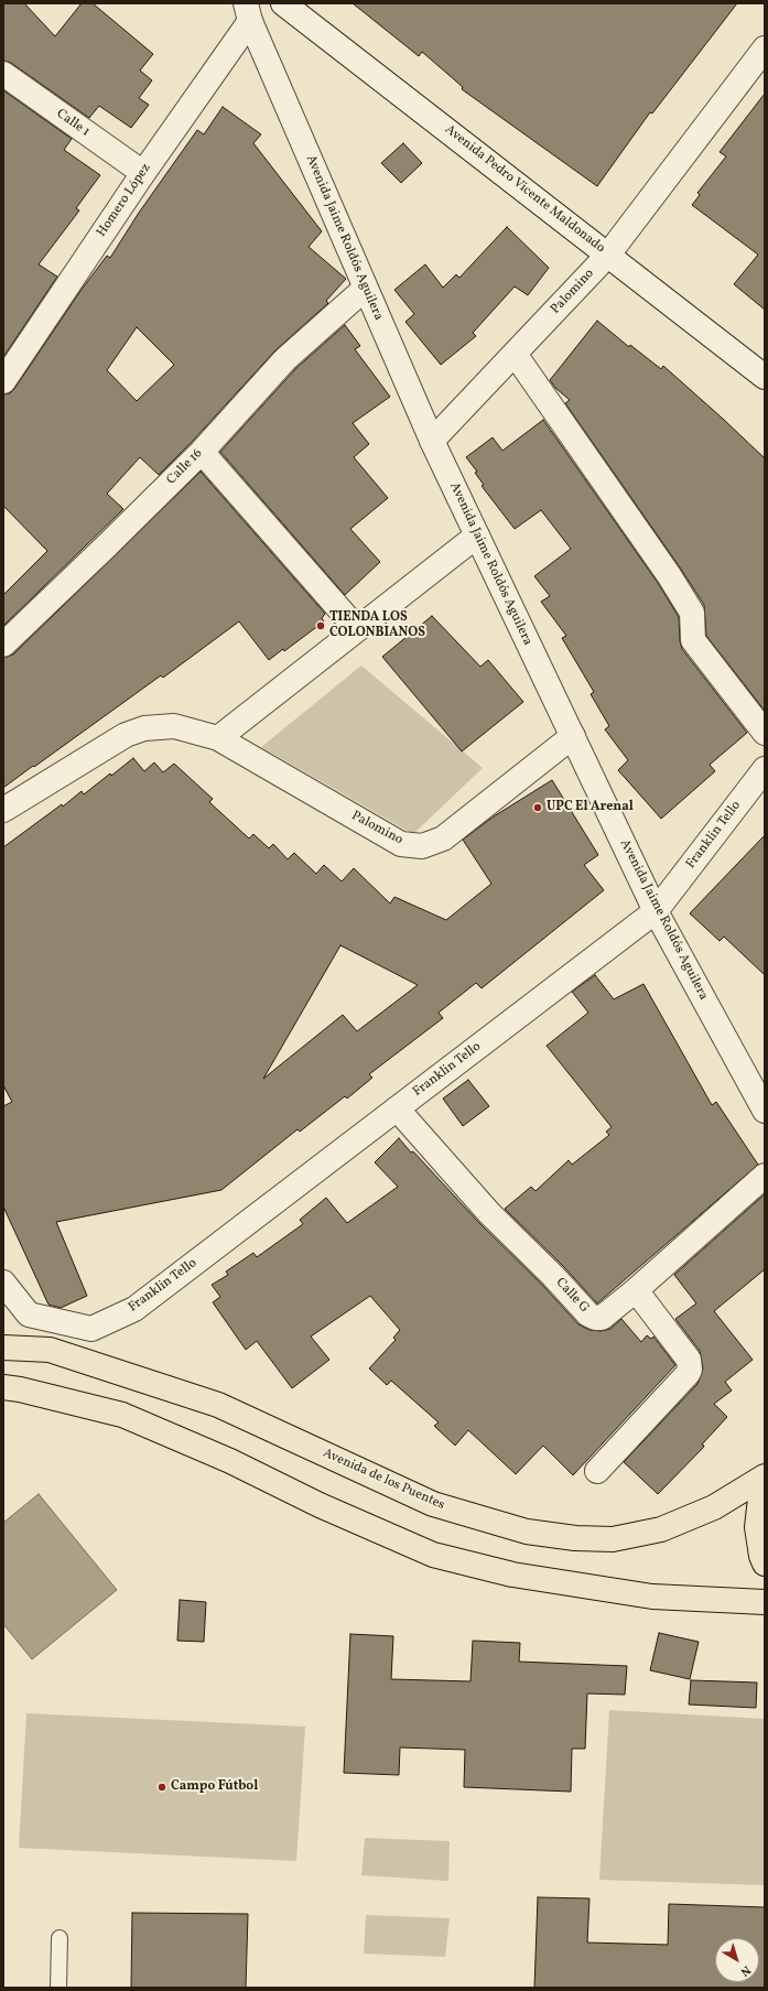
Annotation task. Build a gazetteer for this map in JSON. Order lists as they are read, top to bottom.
{
  "streets": {
    "main road": ["Avenida de los Puentes"],
    "street": [
      "Calle 1",
      "Avenida Pedro Vicente Maldonado",
      "Homero López",
      "Avenida Jaime Roldós Aguilera",
      "Palomino",
      "Calle 16",
      "Franklin Tello",
      "Calle G"
    ]
  },
  "crossings": [
    ["Calle 1", "Homero López"],
    ["Avenida Pedro Vicente Maldonado", "Palomino"],
    ["Homero López", "Avenida Jaime Roldós Aguilera"],
    ["Avenida Jaime Roldós Aguilera", "Palomino"],
    ["Avenida Jaime Roldós Aguilera", "Calle 16"],
    ["Avenida Jaime Roldós Aguilera", "Franklin Tello"],
    ["Franklin Tello", "Calle G"]
  ],
  "places": ["TIENDA LOS COLONBIANOS", "UPC El Arenal", "Campo Fútbol"],
  "north": "bottom right"
}
